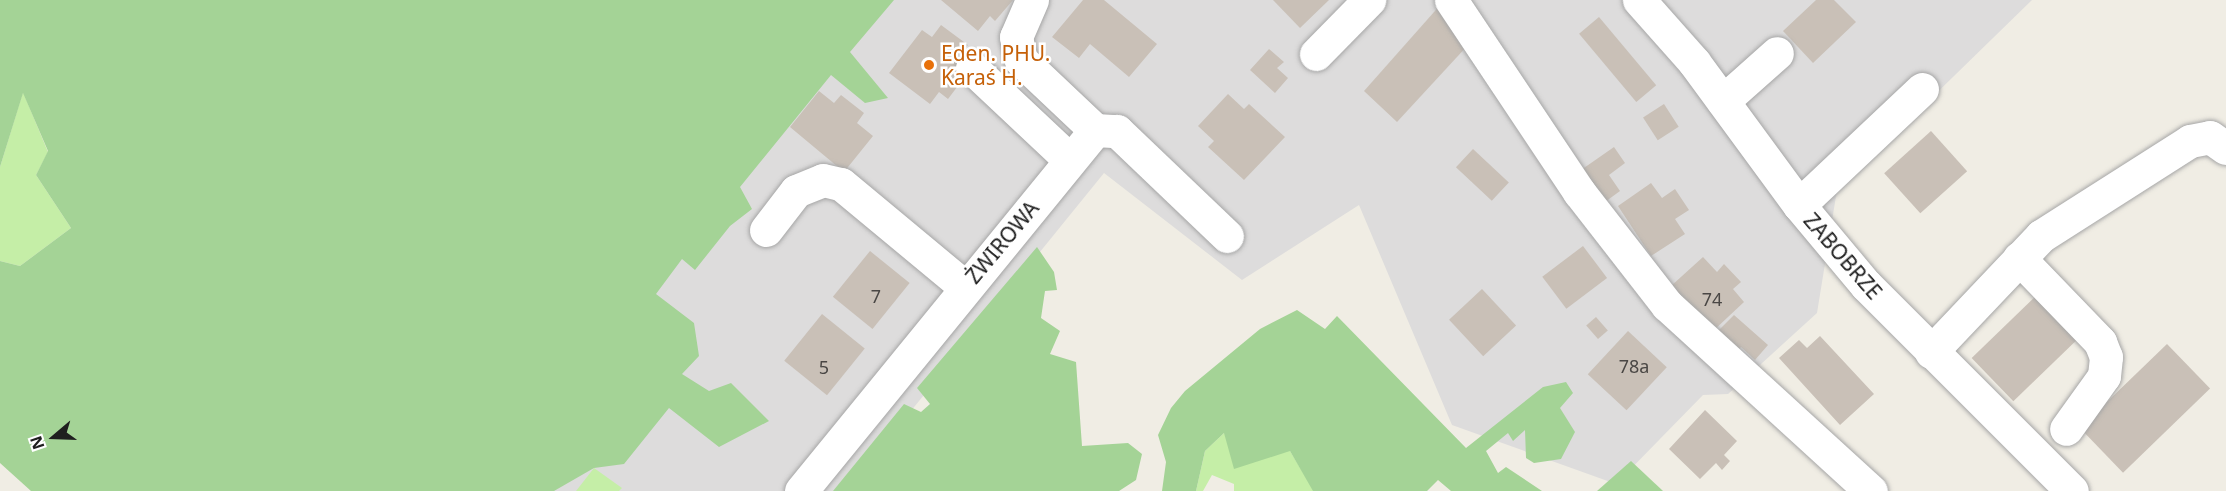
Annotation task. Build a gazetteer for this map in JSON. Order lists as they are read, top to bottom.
{
  "streets": {
    "street": ["ŻWIROWA", "ZABOBRZE"]
  },
  "places": ["Eden. PHU. Karaś H."],
  "house_numbers": [
    "7",
    "74",
    "78a",
    "5"
  ],
  "north": "left"
}
